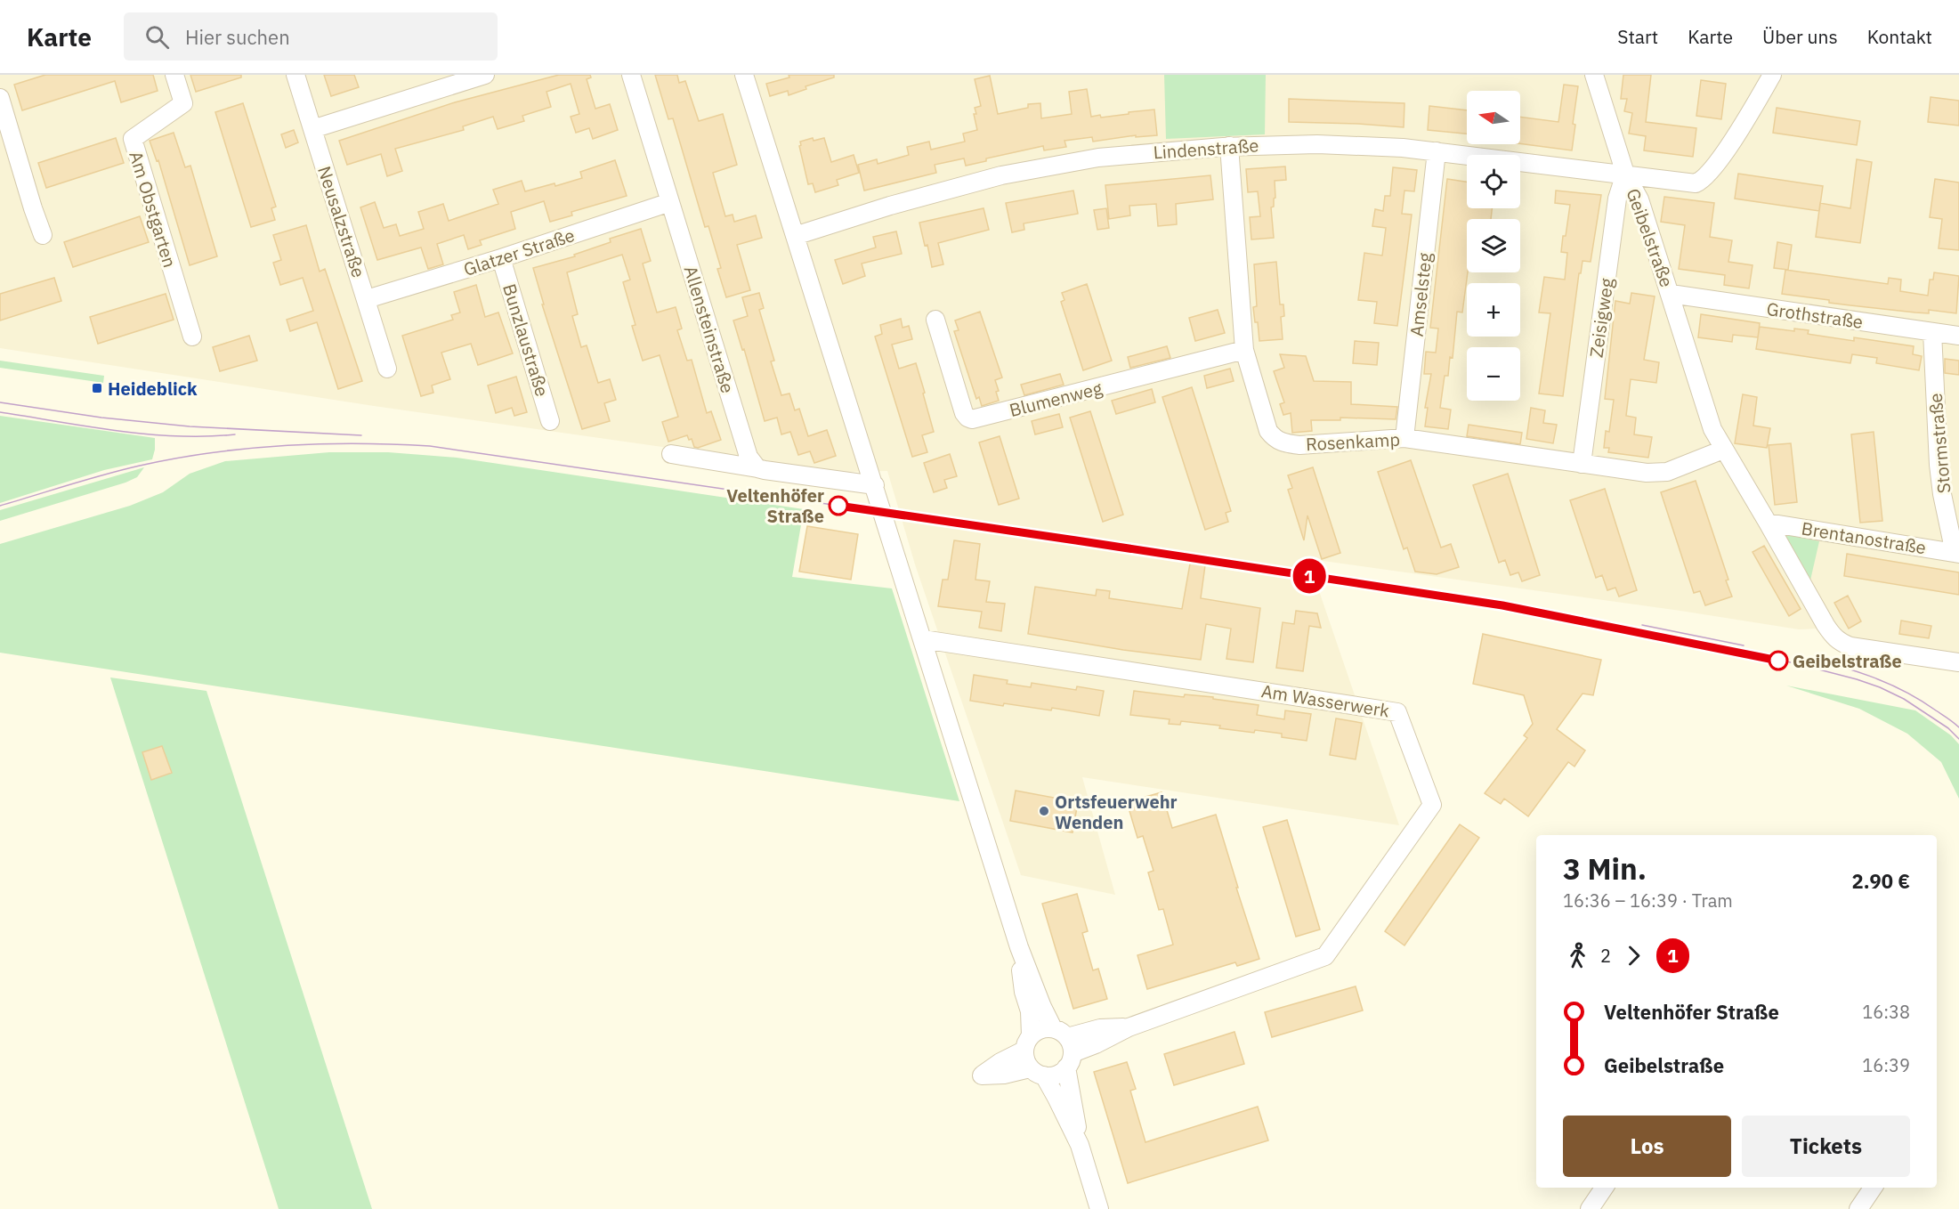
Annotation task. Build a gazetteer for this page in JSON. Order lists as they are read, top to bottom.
{
  "streets": {
    "street": [
      "Lindenstraße",
      "Am Obstgarten",
      "Neusalzstraße",
      "Geibelstraße",
      "Glatzer Straße",
      "Amselsteg",
      "Grothstraße",
      "Zeisigweg",
      "Allensteinstraße",
      "Bunzlaustraße",
      "Blumenweg",
      "Rosenkamp",
      "Stormstraße",
      "Brentanostraße",
      "Am Wasserwerk"
    ]
  },
  "crossings": [
    ["Lindenstraße", "Geibelstraße"],
    ["Lindenstraße", "Amselsteg"],
    ["Lindenstraße", "Zeisigweg"],
    ["Lindenstraße", "Rosenkamp"],
    ["Neusalzstraße", "Glatzer Straße"],
    ["Geibelstraße", "Grothstraße"],
    ["Geibelstraße", "Zeisigweg"],
    ["Geibelstraße", "Rosenkamp"],
    ["Geibelstraße", "Brentanostraße"],
    ["Glatzer Straße", "Allensteinstraße"],
    ["Glatzer Straße", "Bunzlaustraße"],
    ["Amselsteg", "Rosenkamp"],
    ["Grothstraße", "Stormstraße"],
    ["Zeisigweg", "Rosenkamp"],
    ["Blumenweg", "Rosenkamp"],
    ["Stormstraße", "Brentanostraße"]
  ],
  "places": {
    "transit": ["Heideblick"],
    "other": ["Veltenhöfer Straße", "Geibelstraße", "Ortsfeuerwehr Wenden"]
  },
  "lines": ["tram line 1"],
  "north": "left",
  "page": {
    "header": "Karte",
    "search": "Hier suchen",
    "nav": [
      "Start",
      "Karte",
      "Über uns",
      "Kontakt"
    ],
    "on_map": "1",
    "map_buttons": ["+", "−"],
    "heading": ["3 Min.", "16:36 – 16:39 · Tram", "2.90 €"],
    "legs": ["2", "1"],
    "list": [
      {
        "name": "Veltenhöfer Straße",
        "value": "16:38"
      },
      {
        "name": "Geibelstraße",
        "value": "16:39"
      }
    ],
    "buttons": ["Los", "Tickets"]
  }
}
